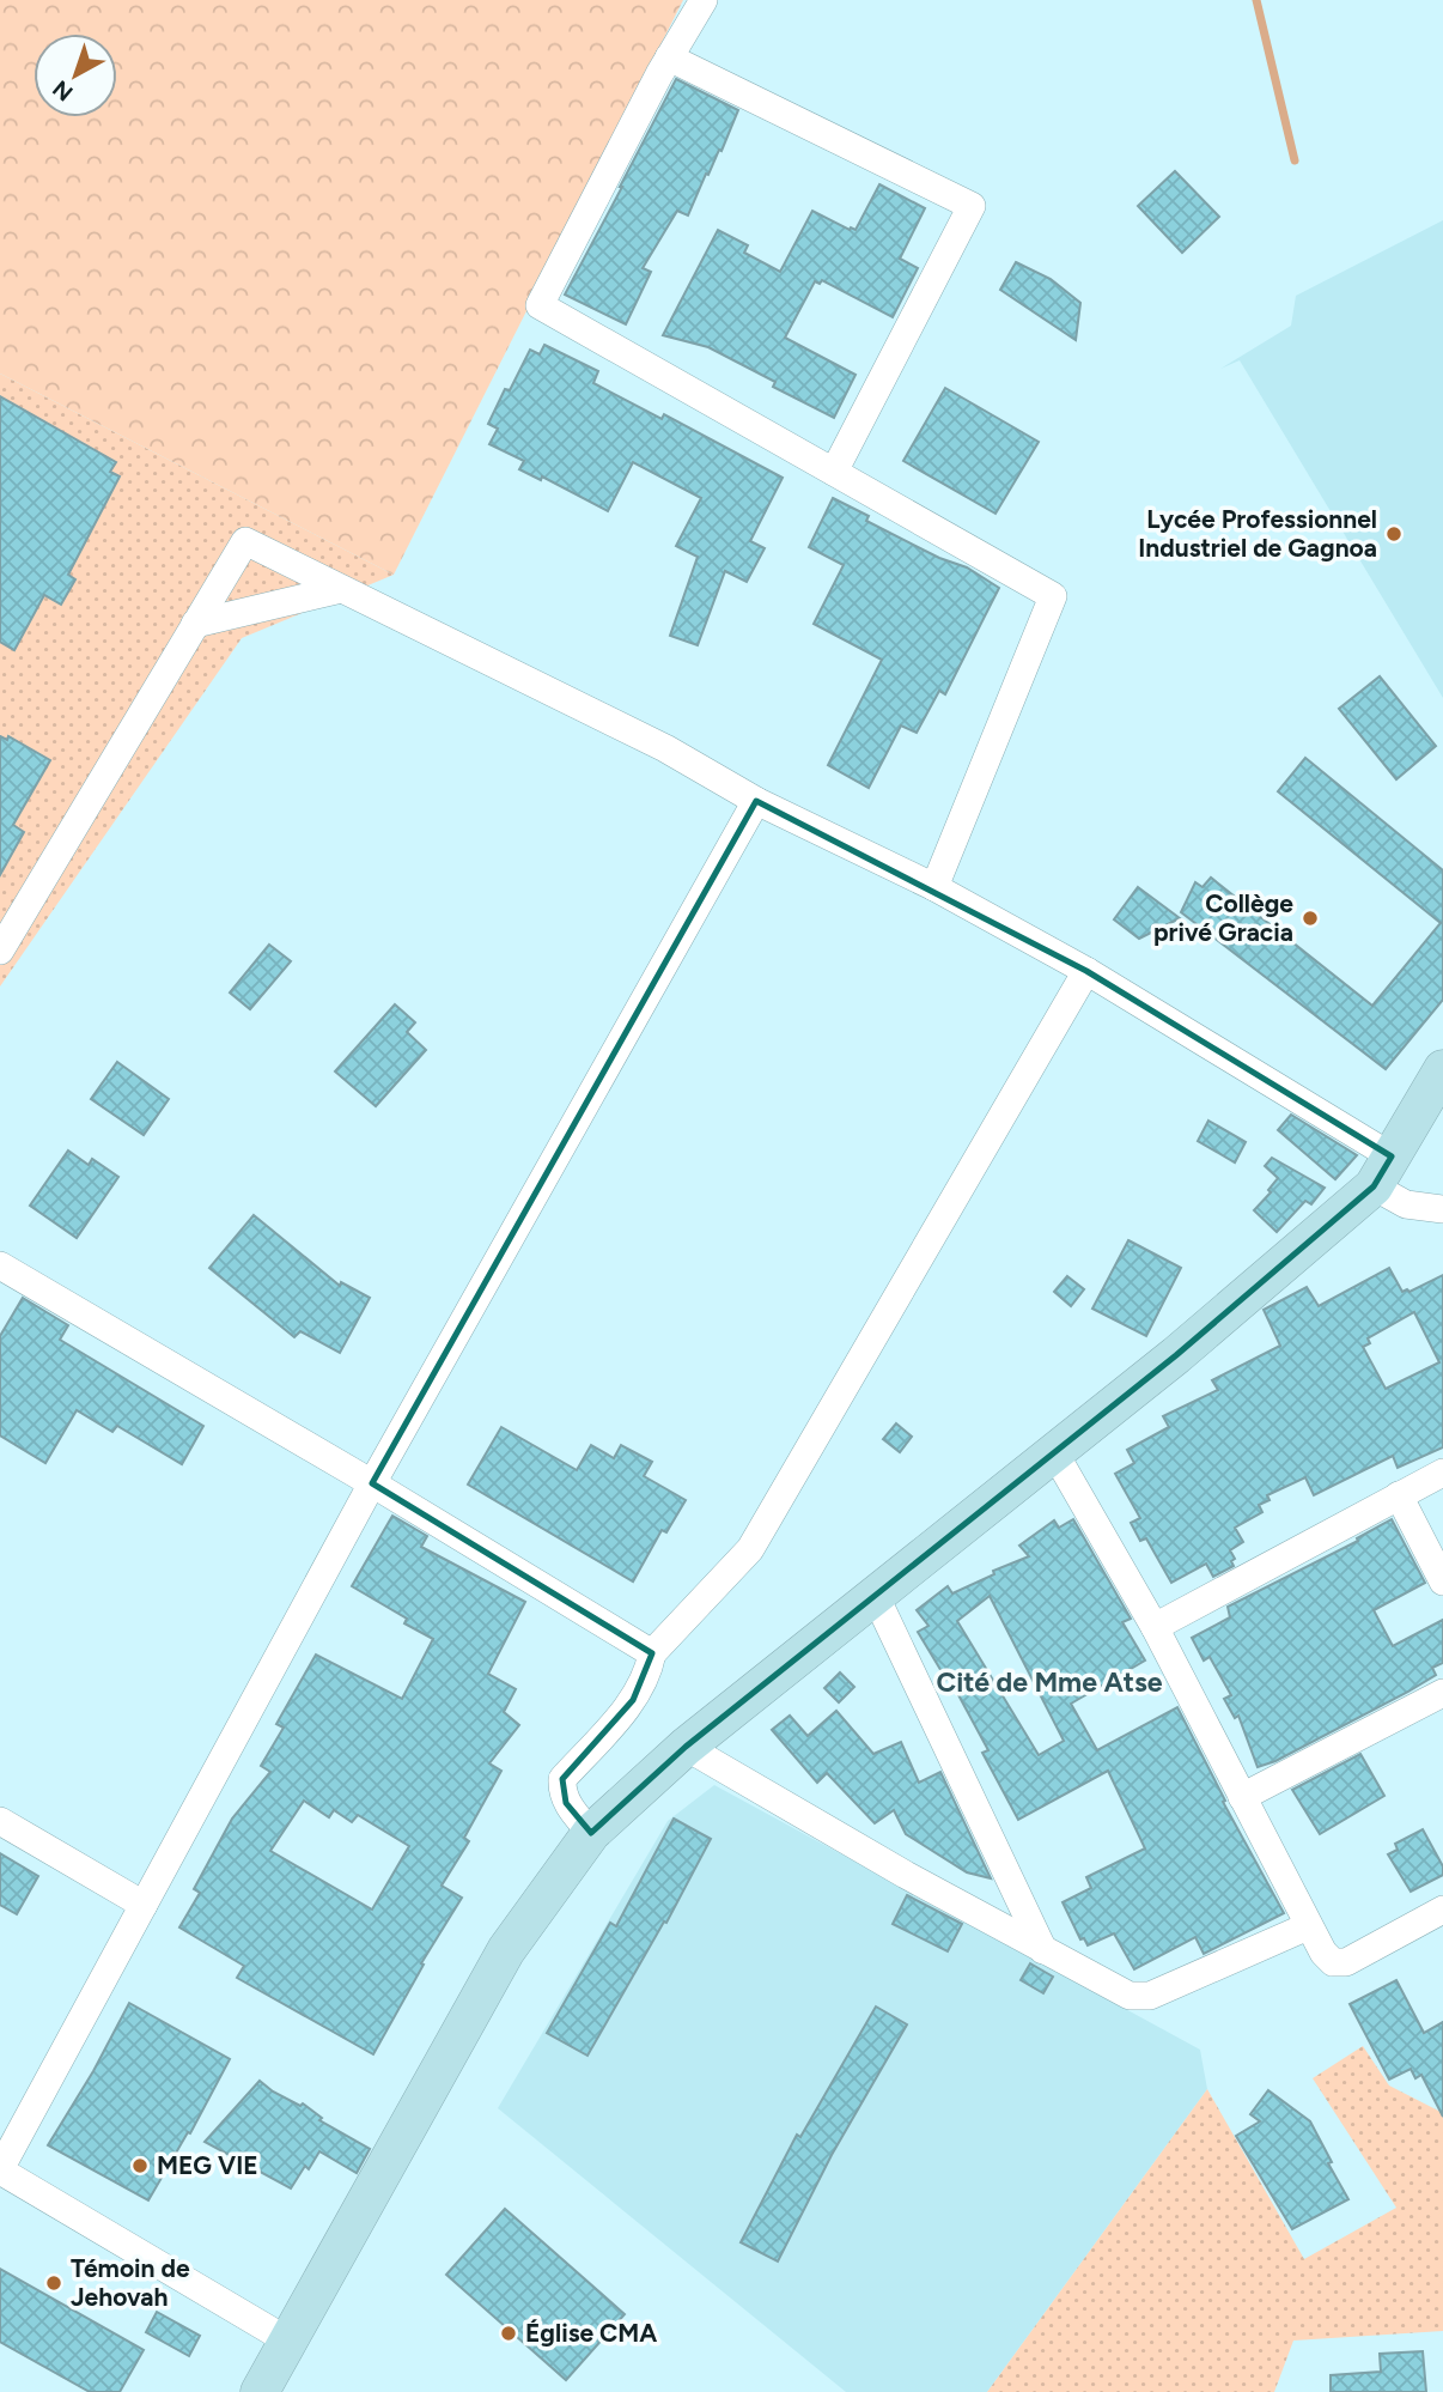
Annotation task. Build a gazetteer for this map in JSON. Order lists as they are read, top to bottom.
{
  "districts": ["Cité de Mme Atse"],
  "places": [
    "Lycée Professionnel Industriel de Gagnoa",
    "Collège privé Gracia",
    "MEG VIE",
    "Témoin de Jehovah",
    "Église CMA"
  ],
  "north": "bottom left"
}
